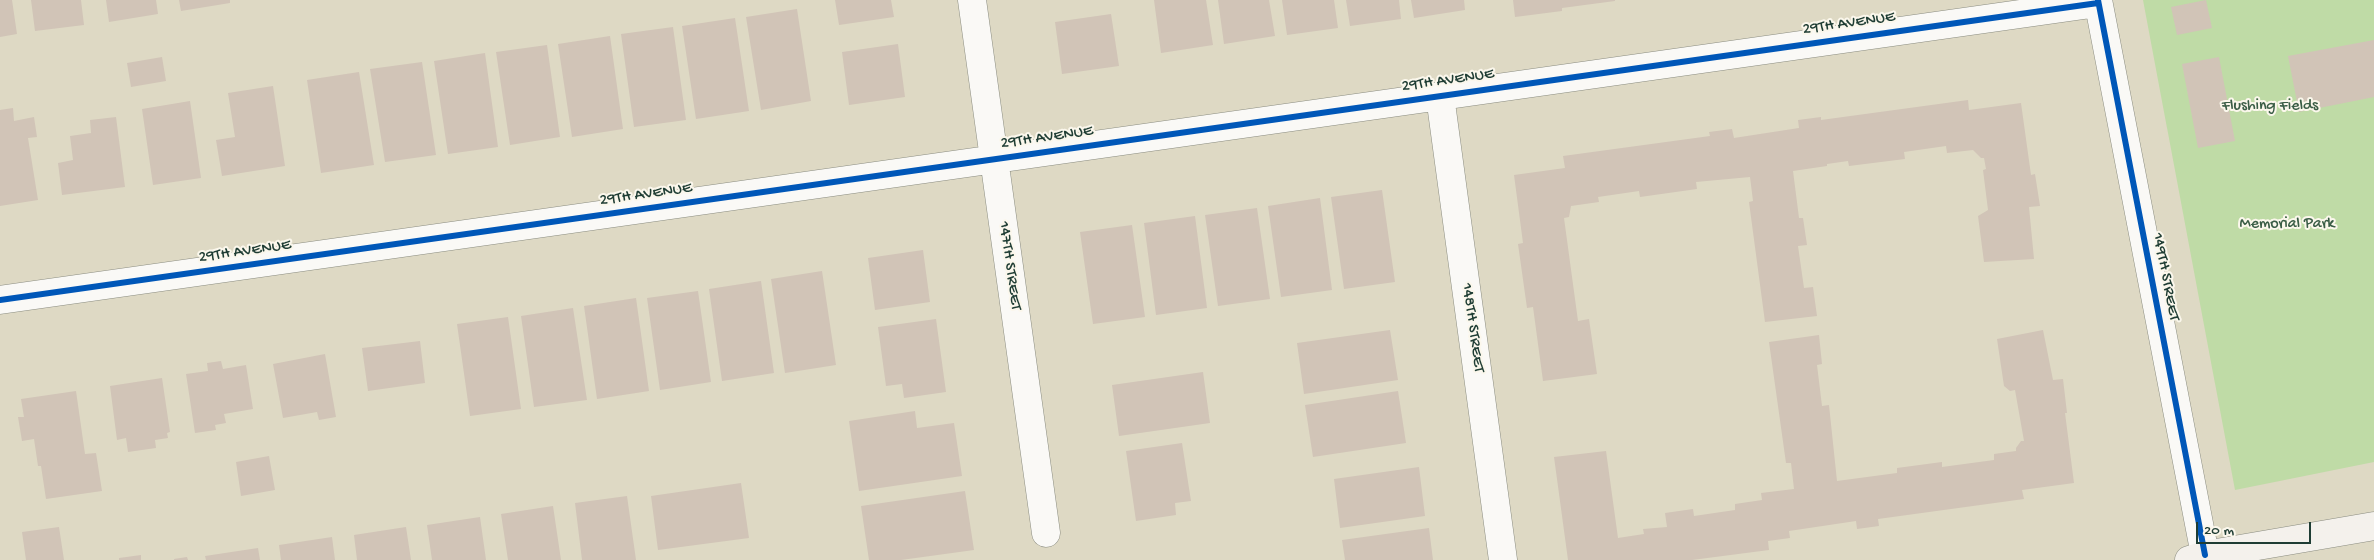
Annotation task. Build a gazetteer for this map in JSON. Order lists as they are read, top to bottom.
{
  "streets": {
    "street": [
      "29TH AVENUE",
      "147TH STREET",
      "149TH STREET",
      "148TH STREET"
    ]
  },
  "crossings": [
    ["29TH AVENUE", "147TH STREET"],
    ["29TH AVENUE", "149TH STREET"],
    ["29TH AVENUE", "148TH STREET"]
  ],
  "parks": ["Flushing Fields", "Memorial Park"],
  "scale_bar": "20 m"
}
